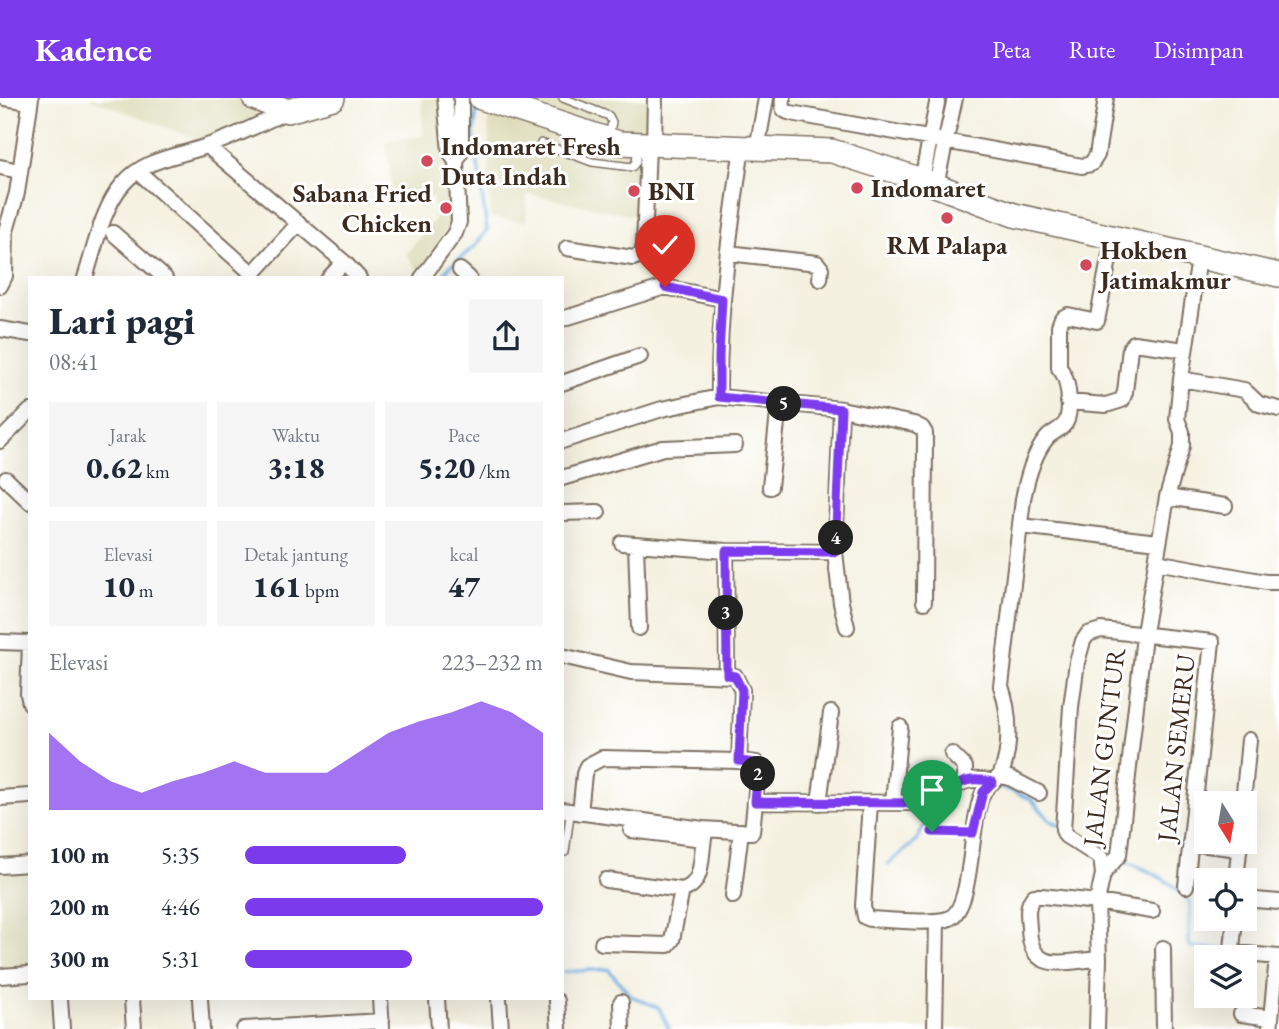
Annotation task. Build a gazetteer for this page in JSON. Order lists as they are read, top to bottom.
{
  "streets": {
    "street": ["JALAN GUNTUR", "JALAN SEMERU"]
  },
  "crossings": [
    ["JALAN GUNTUR", "JALAN SEMERU"]
  ],
  "places": [
    "Indomaret Fresh Duta Indah",
    "Indomaret",
    "BNI",
    "Sabana Fried Chicken",
    "RM Palapa",
    "Hokben Jatimakmur"
  ],
  "north": "bottom",
  "page": {
    "header": "Kadence",
    "nav": ["Peta", "Rute", "Disimpan"],
    "heading": ["Lari pagi", "08:41"],
    "pins": [
      "5",
      "4",
      "3",
      "2"
    ],
    "stats": [
      ["Jarak", "0.62 km"],
      ["Waktu", "3:18"],
      ["Pace", "5:20 /km"],
      ["Elevasi", "10 m"],
      ["Detak jantung", "161 bpm"],
      ["kcal", "47"]
    ],
    "chart": ["Elevasi", "223–232 m"],
    "list": [
      {
        "name": "100 m",
        "note": "5:35"
      },
      {
        "name": "200 m",
        "note": "4:46"
      },
      {
        "name": "300 m",
        "note": "5:31"
      }
    ]
  }
}
